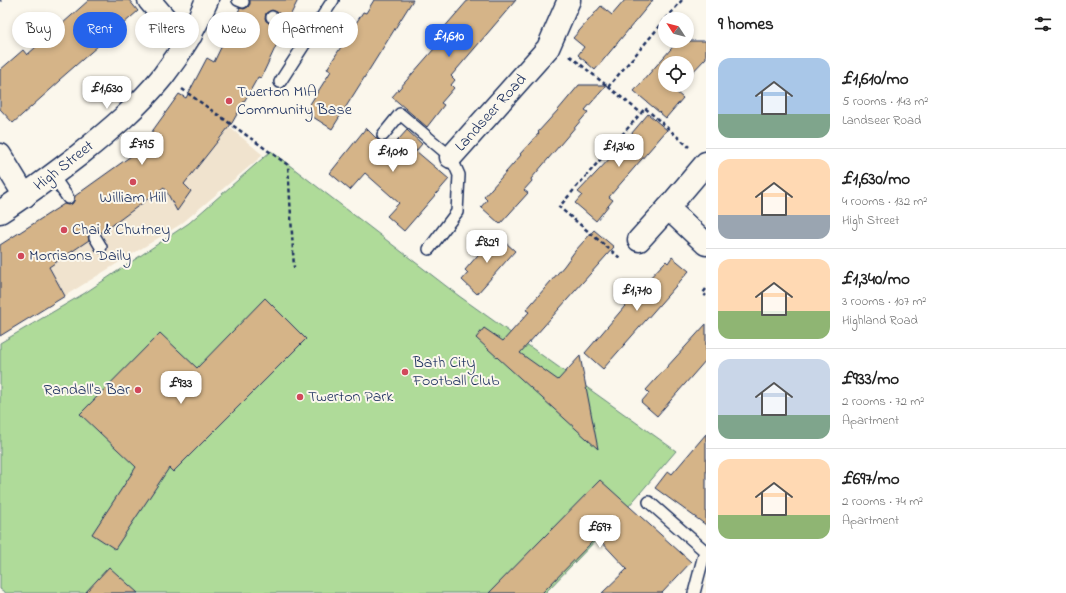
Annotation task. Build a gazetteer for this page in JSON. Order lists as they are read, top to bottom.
{
  "streets": {
    "street": ["Landseer Road", "High Street"]
  },
  "places": [
    "Twerton MIA Community Base",
    "William Hill",
    "Chai & Chutney",
    "Morrisons Daily",
    "Bath City Football Club",
    "Randall's Bar",
    "Twerton Park"
  ],
  "north": "top left",
  "page": {
    "heading": "9 homes",
    "chip": [
      "Buy",
      "Rent",
      "Filters",
      "New",
      "Apartment"
    ],
    "price": [
      "£1,610",
      "£1,630",
      "£795",
      "£1,340",
      "£1,010",
      "£829",
      "£1,710",
      "£933",
      "£697"
    ],
    "list": [
      {
        "name": "£1,610/mo",
        "note": "5 rooms · 143 m² · Landseer Road"
      },
      {
        "name": "£1,630/mo",
        "note": "4 rooms · 132 m² · High Street"
      },
      {
        "name": "£1,340/mo",
        "note": "3 rooms · 107 m² · Highland Road"
      },
      {
        "name": "£933/mo",
        "note": "2 rooms · 72 m² · Apartment"
      },
      {
        "name": "£697/mo",
        "note": "2 rooms · 74 m² · Apartment"
      }
    ]
  }
}
